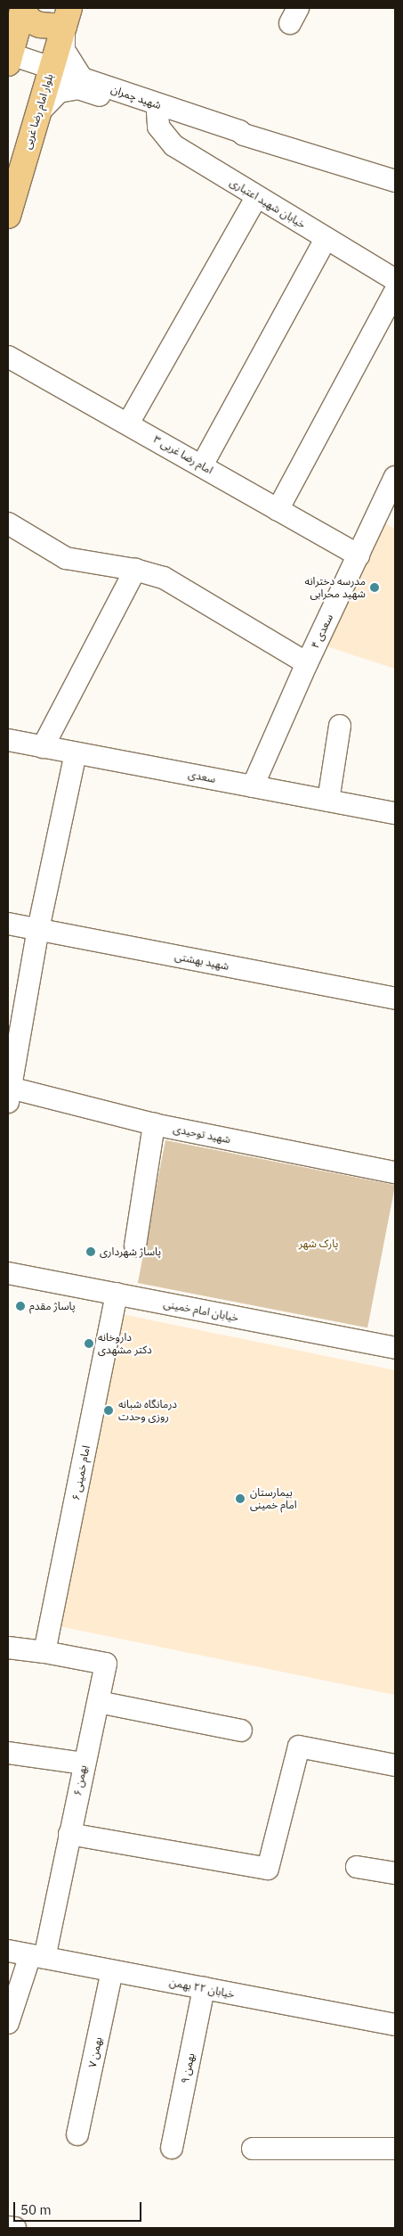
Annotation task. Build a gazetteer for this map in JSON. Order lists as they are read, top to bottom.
{
  "streets": {
    "main road": ["بلوار امام رضا غربی"],
    "street": [
      "شهید چمران",
      "خیابان شهید اعتباری",
      "امام رضا غربی ۳",
      "سعدی ۴",
      "سعدی",
      "شهید بهشتی",
      "شهید توحیدی",
      "خیابان امام خمینی",
      "امام خمینی ۶",
      "بهمن ۶",
      "خیابان ۲۲ بهمن",
      "بهمن ۷",
      "بهمن ۹"
    ]
  },
  "crossings": [
    ["شهید چمران", "بلوار امام رضا غربی"],
    ["شهید چمران", "خیابان شهید اعتباری"],
    ["امام رضا غربی ۳", "سعدی ۴"],
    ["سعدی ۴", "سعدی"],
    ["خیابان امام خمینی", "امام خمینی ۶"],
    ["امام خمینی ۶", "بهمن ۶"],
    ["بهمن ۶", "خیابان ۲۲ بهمن"],
    ["خیابان ۲۲ بهمن", "بهمن ۷"],
    ["خیابان ۲۲ بهمن", "بهمن ۹"]
  ],
  "parks": ["پارک شهر"],
  "places": [
    "مدرسه دخترانه شهید محرابی",
    "پاساژ شهرداری",
    "پاساژ مقدم",
    "داروخانه دکتر مشهدی",
    "درمانگاه شبانه روزی وحدت",
    "بیمارستان امام خمینی"
  ],
  "scale_bar": "50 m"
}
